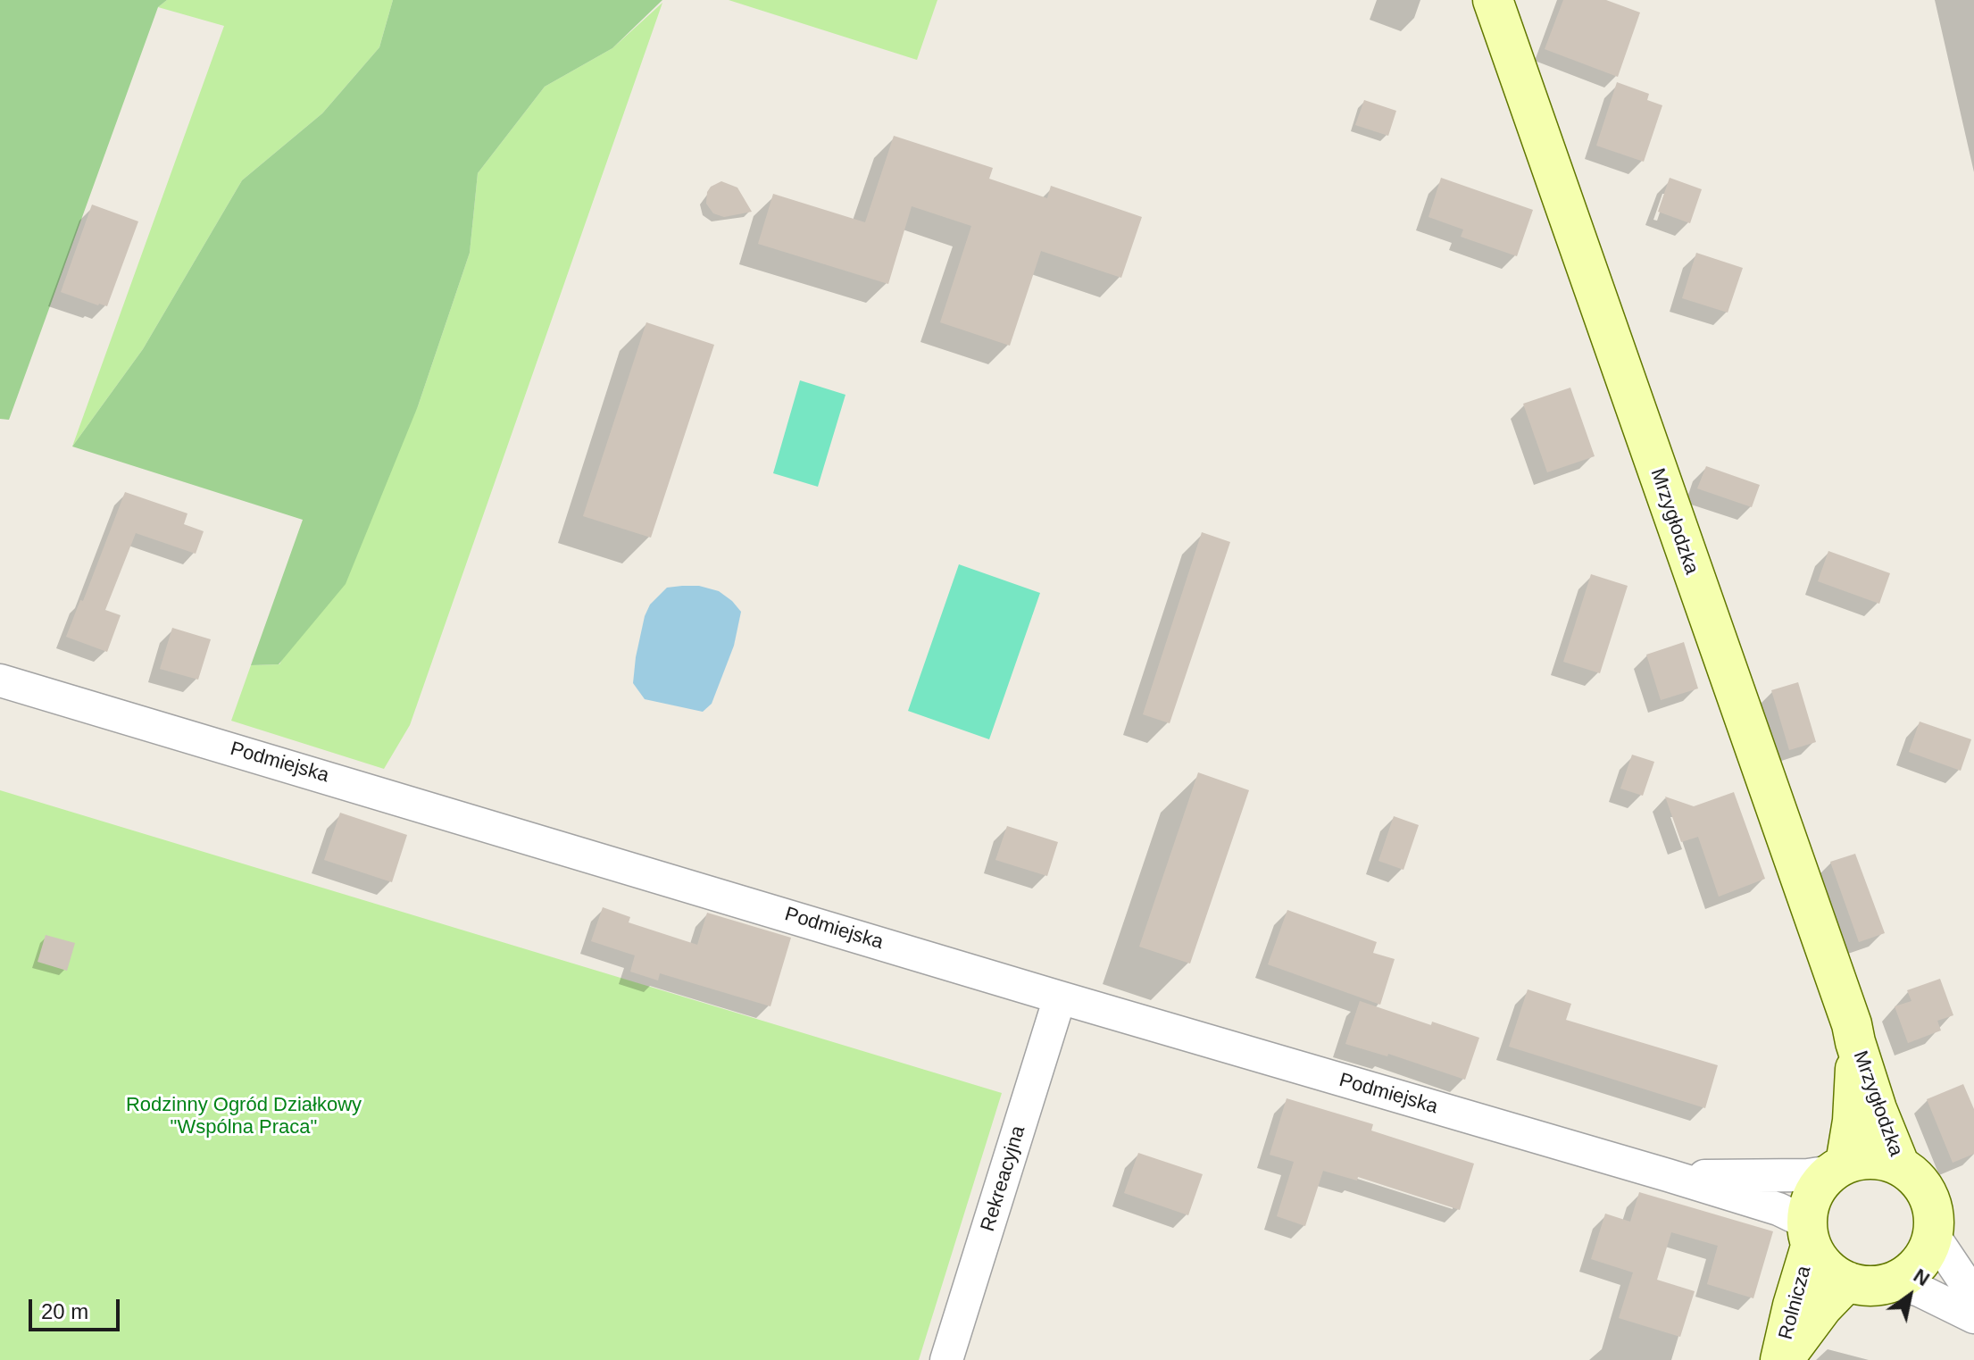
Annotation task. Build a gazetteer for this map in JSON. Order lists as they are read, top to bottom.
{
  "streets": {
    "street": [
      "Mrzygłodzka",
      "Podmiejska",
      "Rekreacyjna",
      "Rolnicza"
    ]
  },
  "crossings": [
    ["Mrzygłodzka", "Podmiejska"],
    ["Mrzygłodzka", "Rolnicza"],
    ["Podmiejska", "Rekreacyjna"],
    ["Podmiejska", "Rolnicza"]
  ],
  "parks": ["Rodzinny Ogród Działkowy \"Wspólna Praca\""],
  "scale_bar": "20 m",
  "north": "top right"
}
